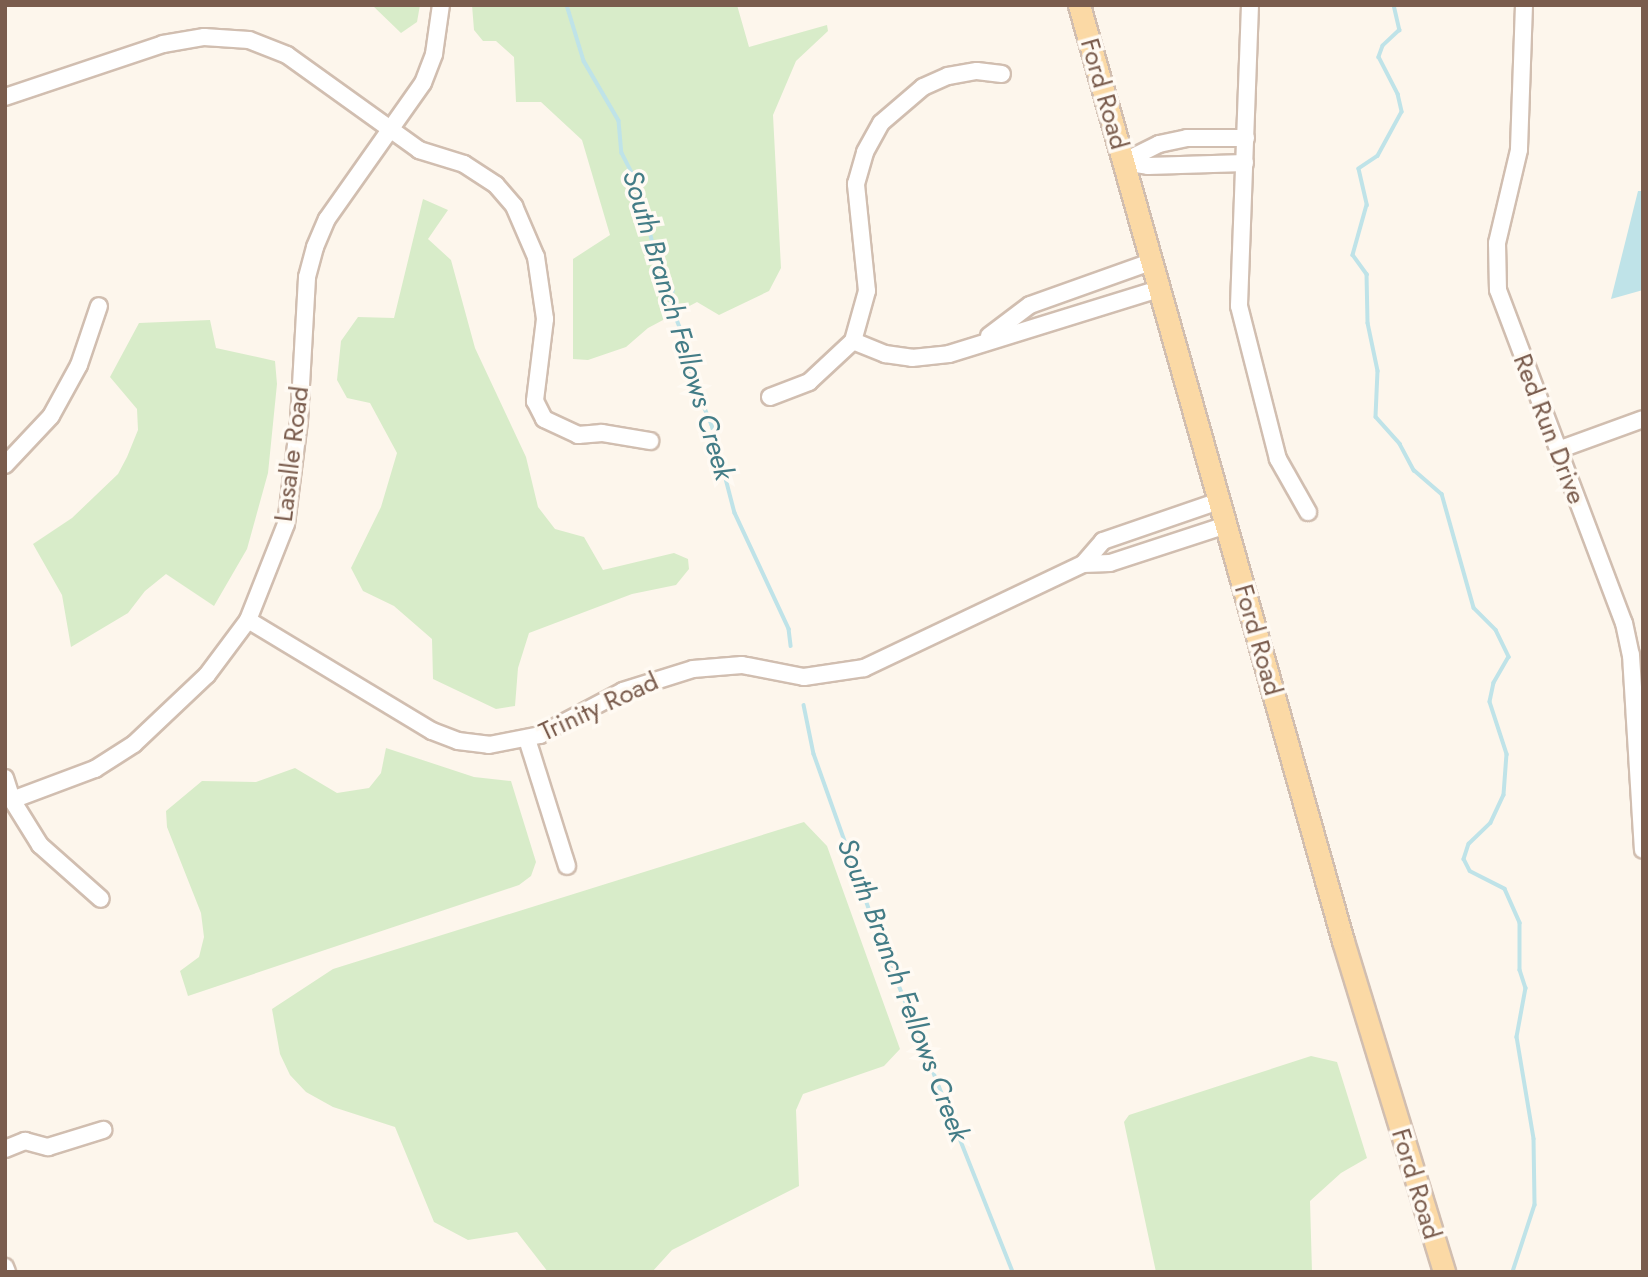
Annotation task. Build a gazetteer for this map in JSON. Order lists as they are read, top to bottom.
{
  "streets": {
    "main road": ["Ford Road"],
    "street": ["Red Run Drive", "Lasalle Road", "Trinity Road"]
  },
  "crossings": [
    ["Ford Road", "Trinity Road"],
    ["Lasalle Road", "Trinity Road"]
  ],
  "water": ["South Branch Fellows Creek"]
}
